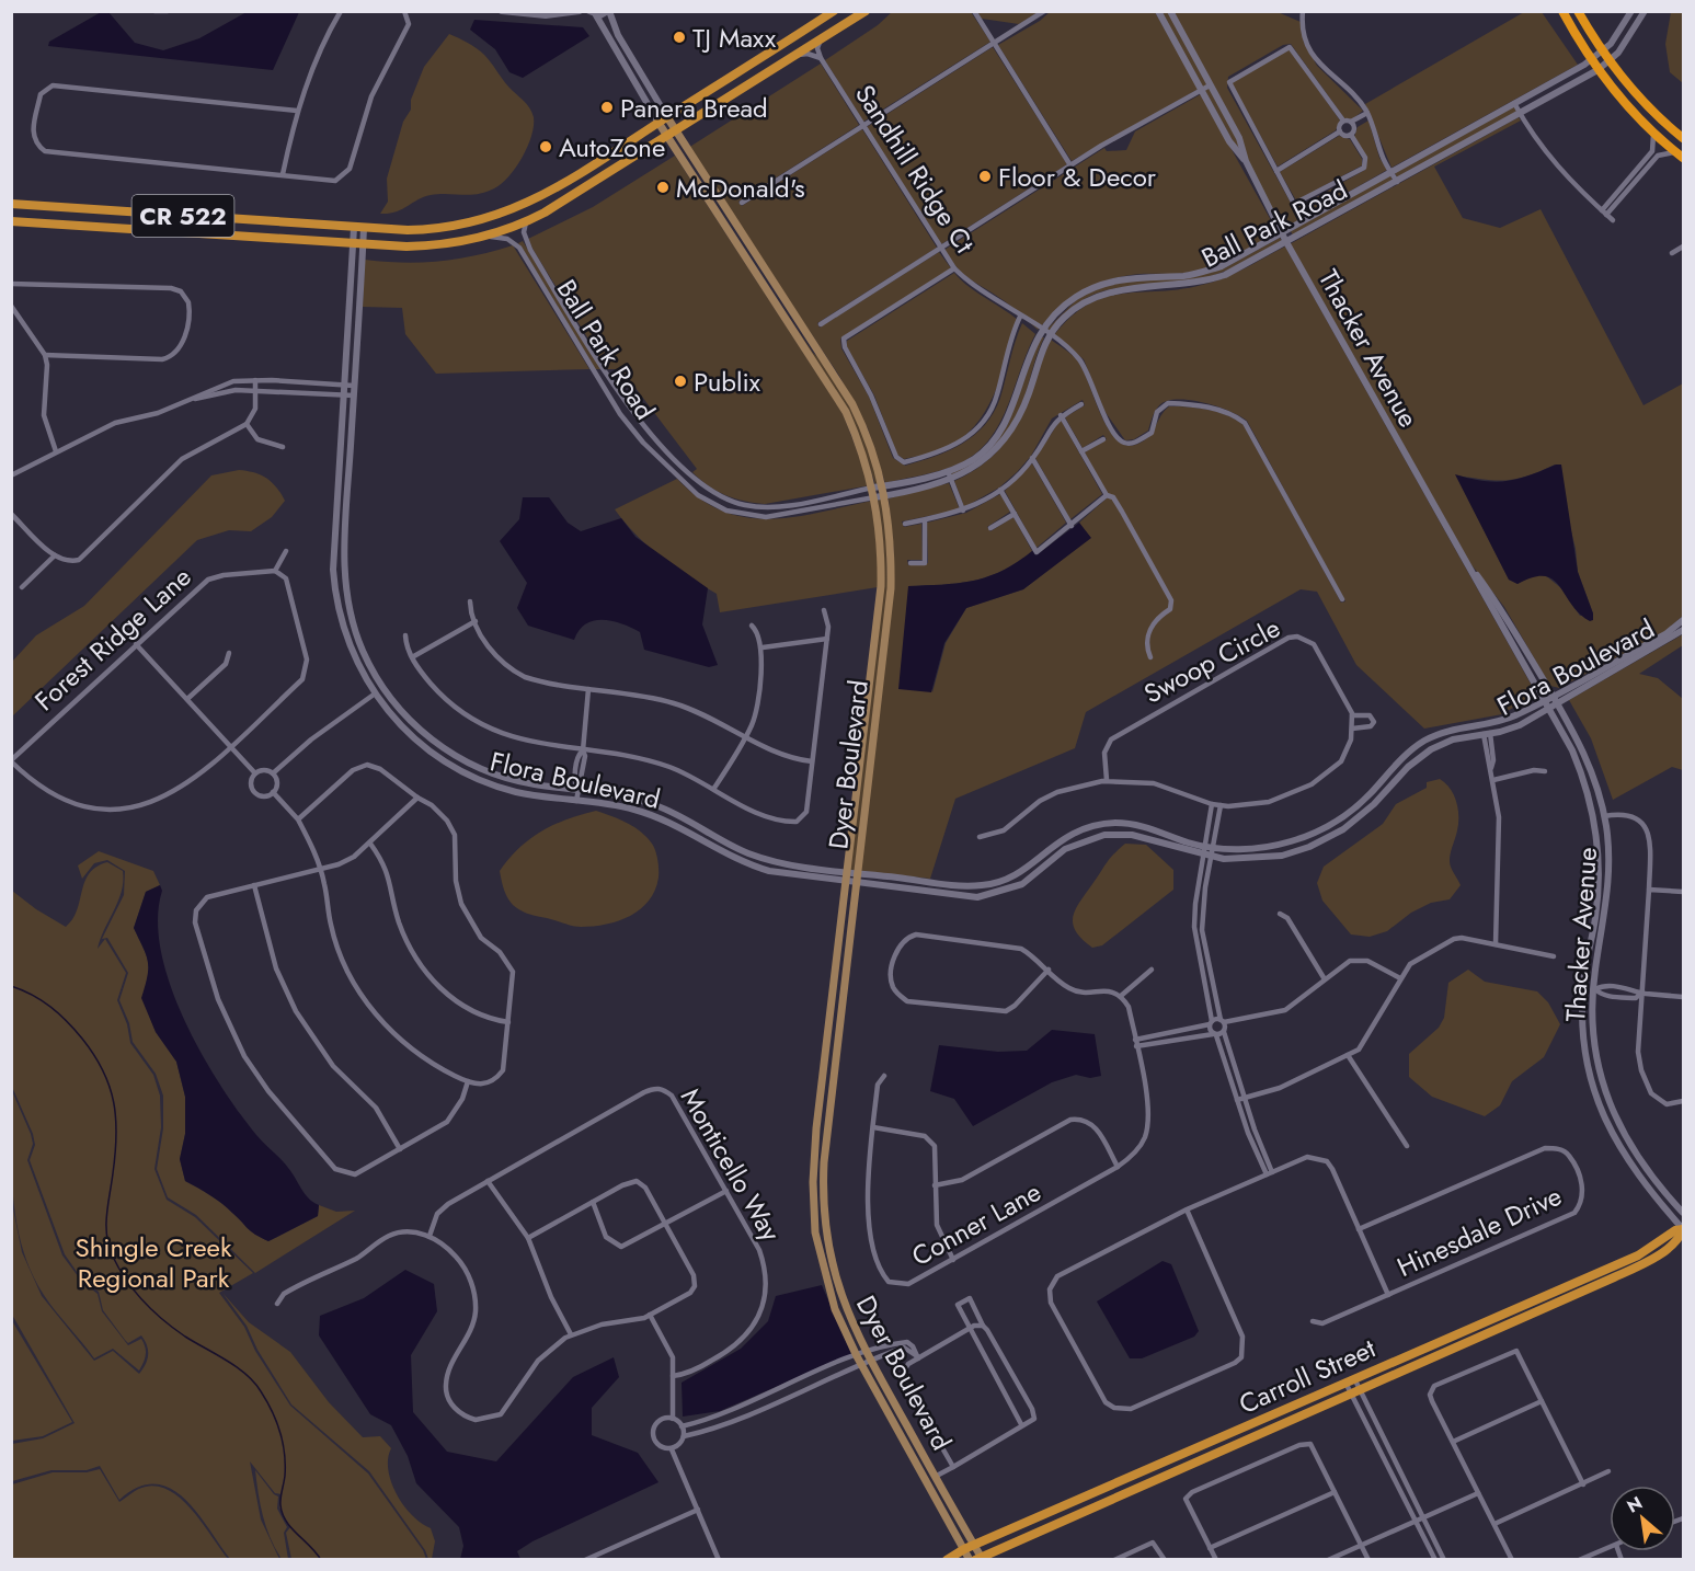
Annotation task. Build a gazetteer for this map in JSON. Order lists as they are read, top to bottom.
{
  "streets": {
    "main road": ["CR 522", "Dyer Boulevard", "Carroll Street"],
    "street": [
      "Sandhill Ridge Ct",
      "Ball Park Road",
      "Thacker Avenue",
      "Forest Ridge Lane",
      "Swoop Circle",
      "Flora Boulevard",
      "Monticello Way",
      "Conner Lane",
      "Hinesdale Drive"
    ]
  },
  "crossings": [
    ["Sandhill Ridge Ct", "Ball Park Road"],
    ["CR 522", "Ball Park Road"],
    ["CR 522", "Flora Boulevard"],
    ["CR 522", "Dyer Boulevard"],
    ["Ball Park Road", "Thacker Avenue"],
    ["Ball Park Road", "Dyer Boulevard"],
    ["Thacker Avenue", "Flora Boulevard"],
    ["Thacker Avenue", "Carroll Street"],
    ["Flora Boulevard", "Dyer Boulevard"],
    ["Dyer Boulevard", "Carroll Street"]
  ],
  "parks": ["Shingle Creek Regional Park"],
  "places": [
    "TJ Maxx",
    "Panera Bread",
    "AutoZone",
    "Floor & Decor",
    "McDonald's",
    "Publix"
  ],
  "north": "top left"
}
